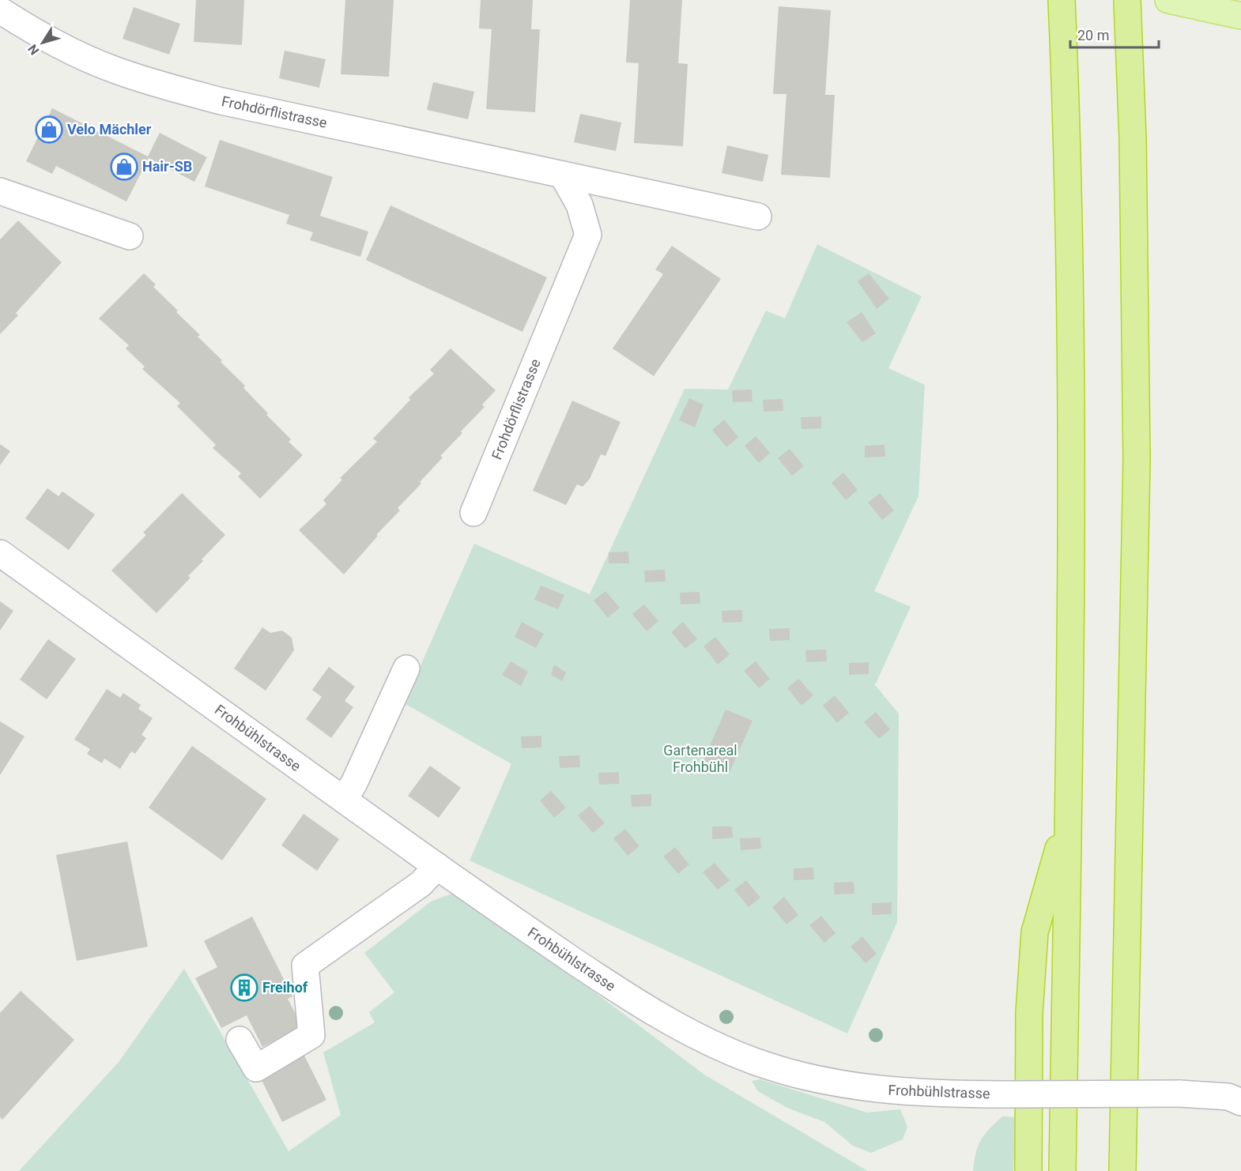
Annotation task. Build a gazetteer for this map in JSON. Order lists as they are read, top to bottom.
{
  "streets": {
    "street": ["Frohdörflistrasse", "Frohbühlstrasse"]
  },
  "parks": ["Gartenareal Frohbühl"],
  "places": {
    "shop": ["Velo Mächler", "Hair-SB"],
    "building": ["Freihof"]
  },
  "scale_bar": "20 m",
  "north": "bottom left"
}
